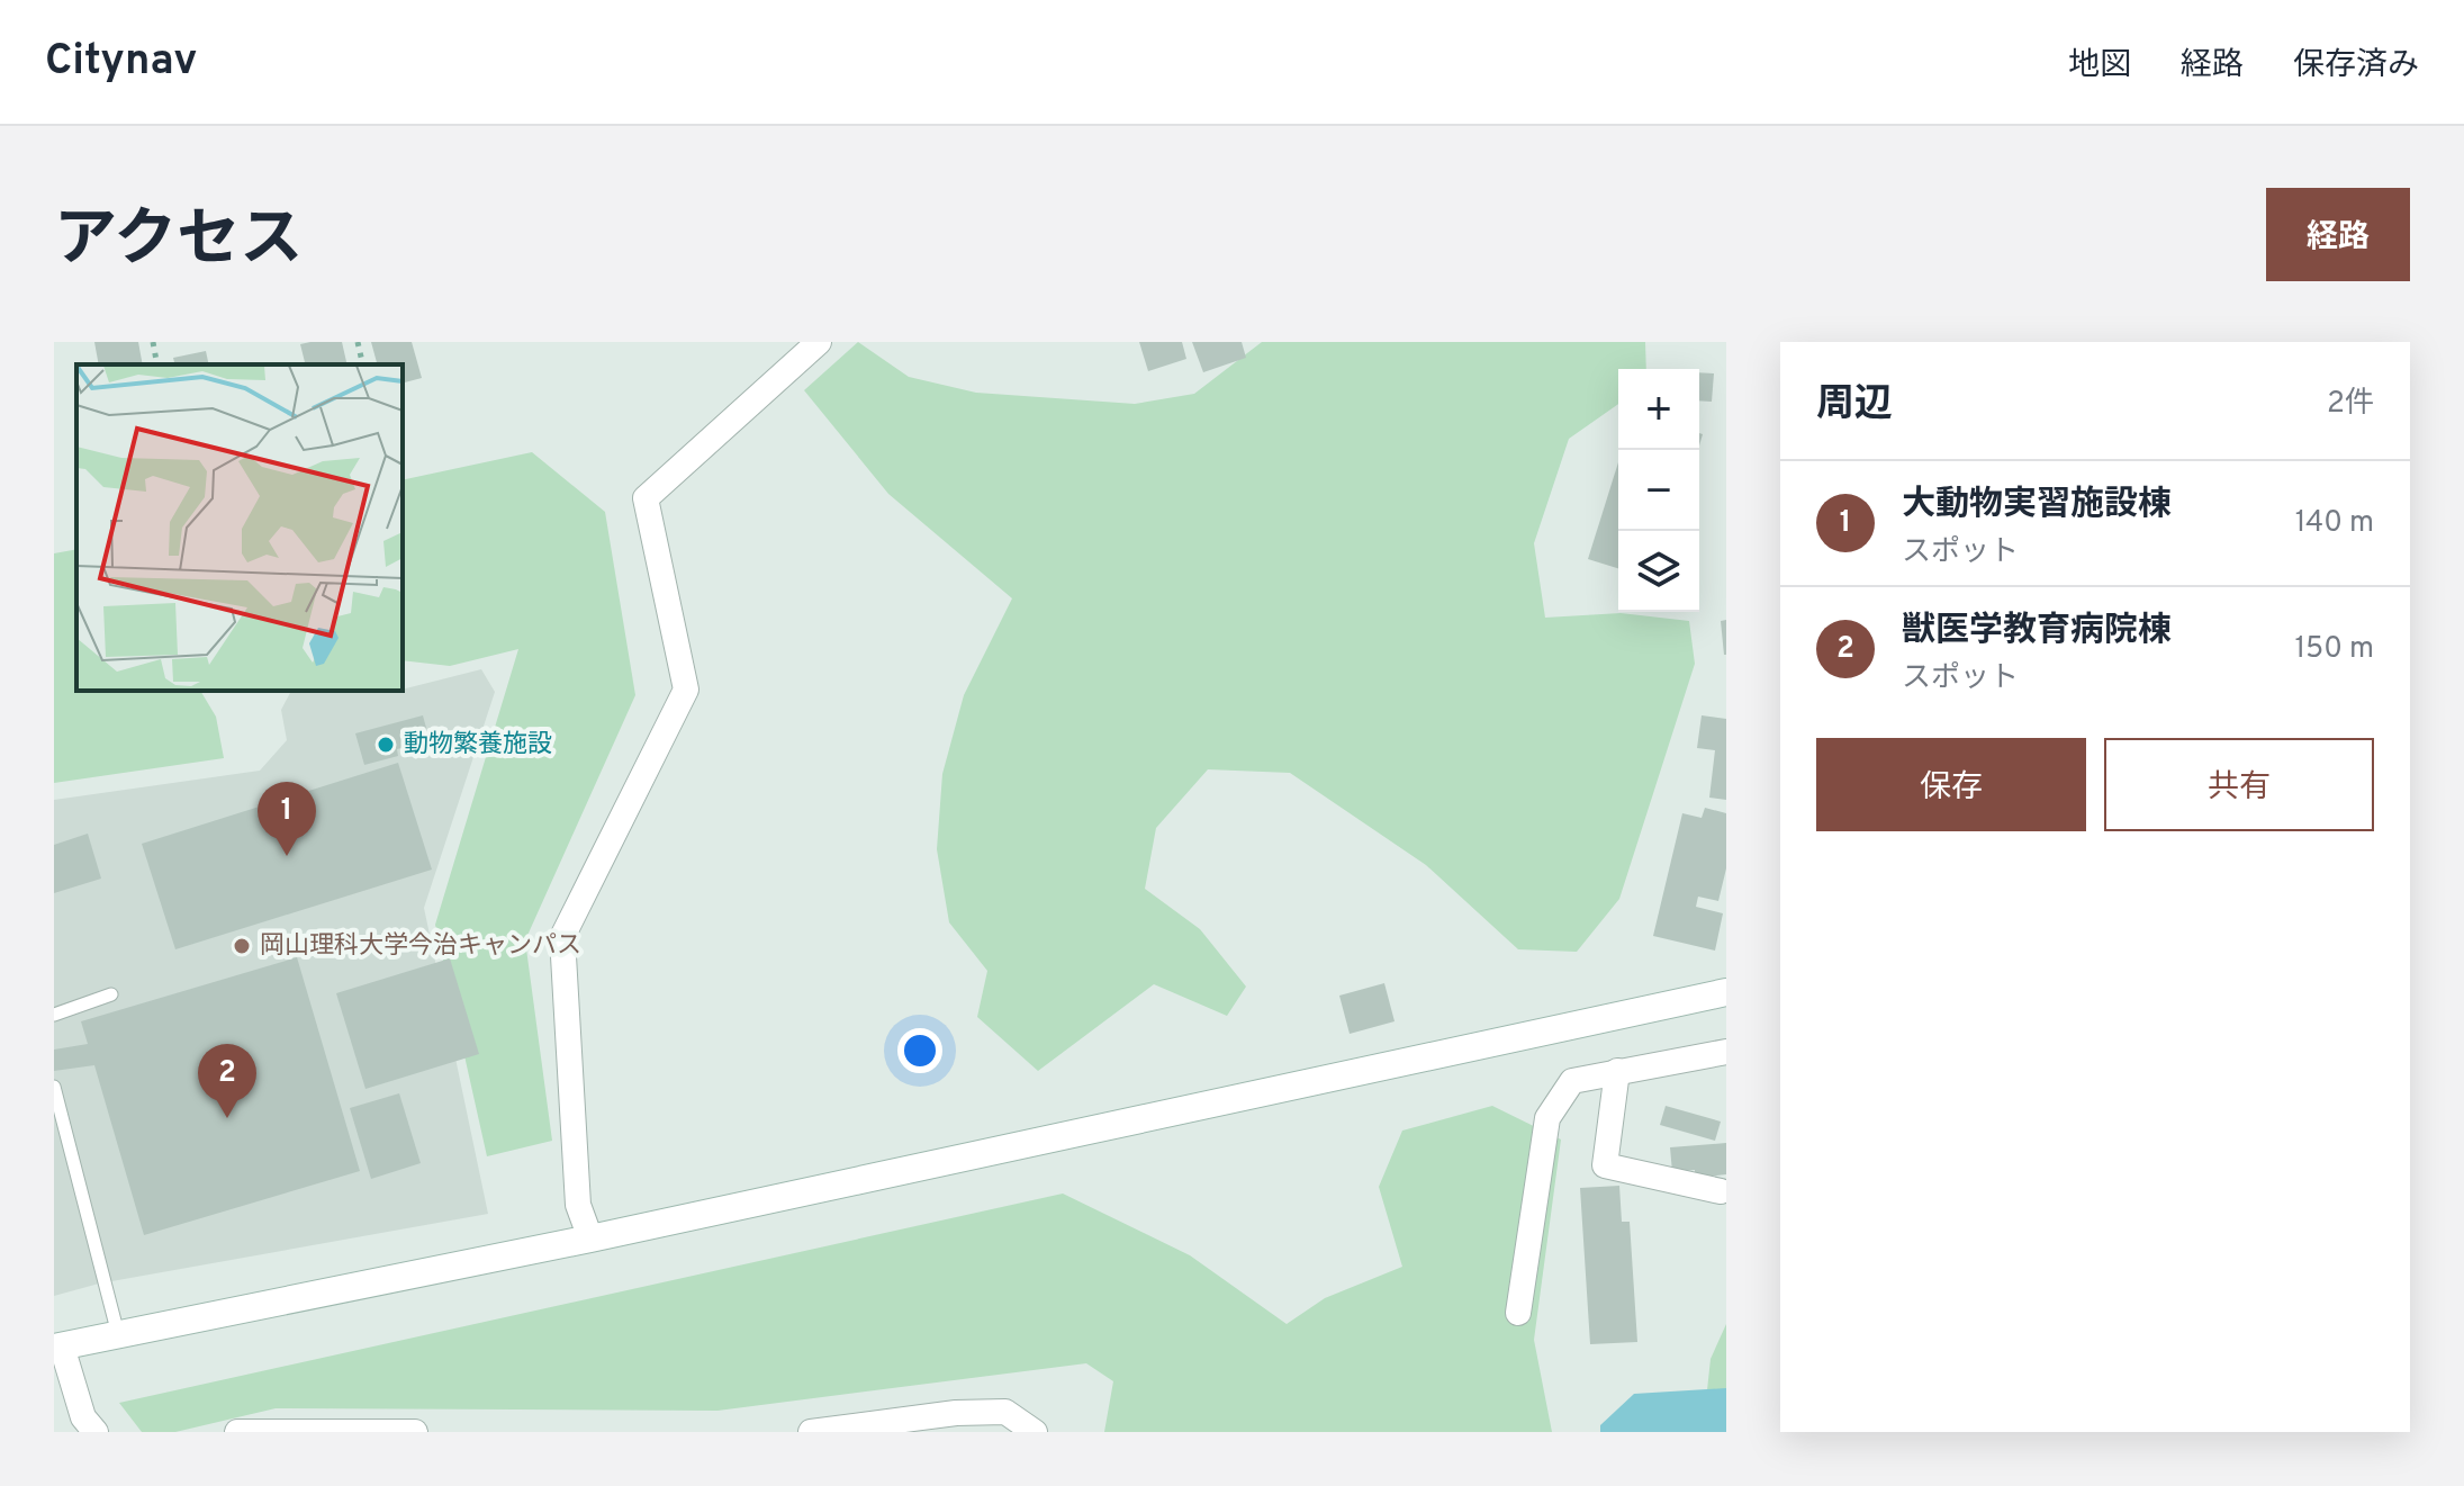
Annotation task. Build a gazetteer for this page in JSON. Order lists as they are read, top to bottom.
{
  "places": ["動物繁養施設", "岡山理科大学今治キャンパス"],
  "page": {
    "header": "Citynav",
    "nav": ["地図", "経路", "保存済み"],
    "title": "アクセス",
    "buttons": [
      "経路",
      ["保存", "共有"]
    ],
    "heading": ["周辺", "2件"],
    "map_buttons": ["+", "−"],
    "list": [
      {
        "mark": "1",
        "name": "大動物実習施設棟",
        "note": "スポット",
        "value": "140 m"
      },
      {
        "mark": "2",
        "name": "獣医学教育病院棟",
        "note": "スポット",
        "value": "150 m"
      }
    ],
    "pins": ["1", "2"]
  }
}
